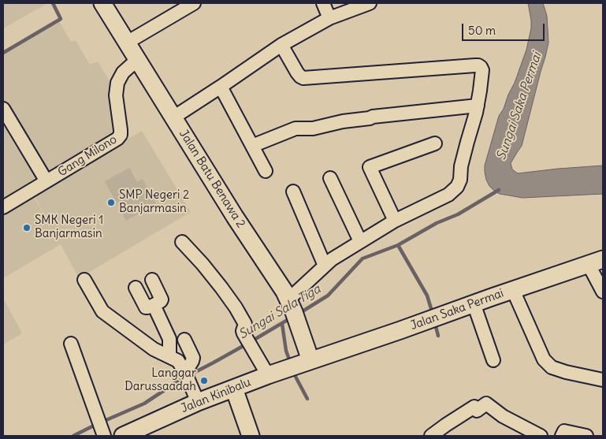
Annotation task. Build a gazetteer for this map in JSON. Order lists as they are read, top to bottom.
{
  "streets": {
    "street": [
      "Gang Milono",
      "Jalan Batu Benawa 2",
      "Jalan Saka Permai",
      "Jalan Kinibalu"
    ]
  },
  "crossings": [
    ["Gang Milono", "Jalan Batu Benawa 2"],
    ["Jalan Batu Benawa 2", "Jalan Saka Permai"],
    ["Jalan Batu Benawa 2", "Jalan Kinibalu"],
    ["Jalan Saka Permai", "Jalan Kinibalu"]
  ],
  "water": ["Sungai Saka Permai", "Sungai Sala Tiga"],
  "places": ["SMP Negeri 2 Banjarmasin", "SMK Negeri 1 Banjarmasin", "Langgar Darussaadah"],
  "scale_bar": "50 m"
}
